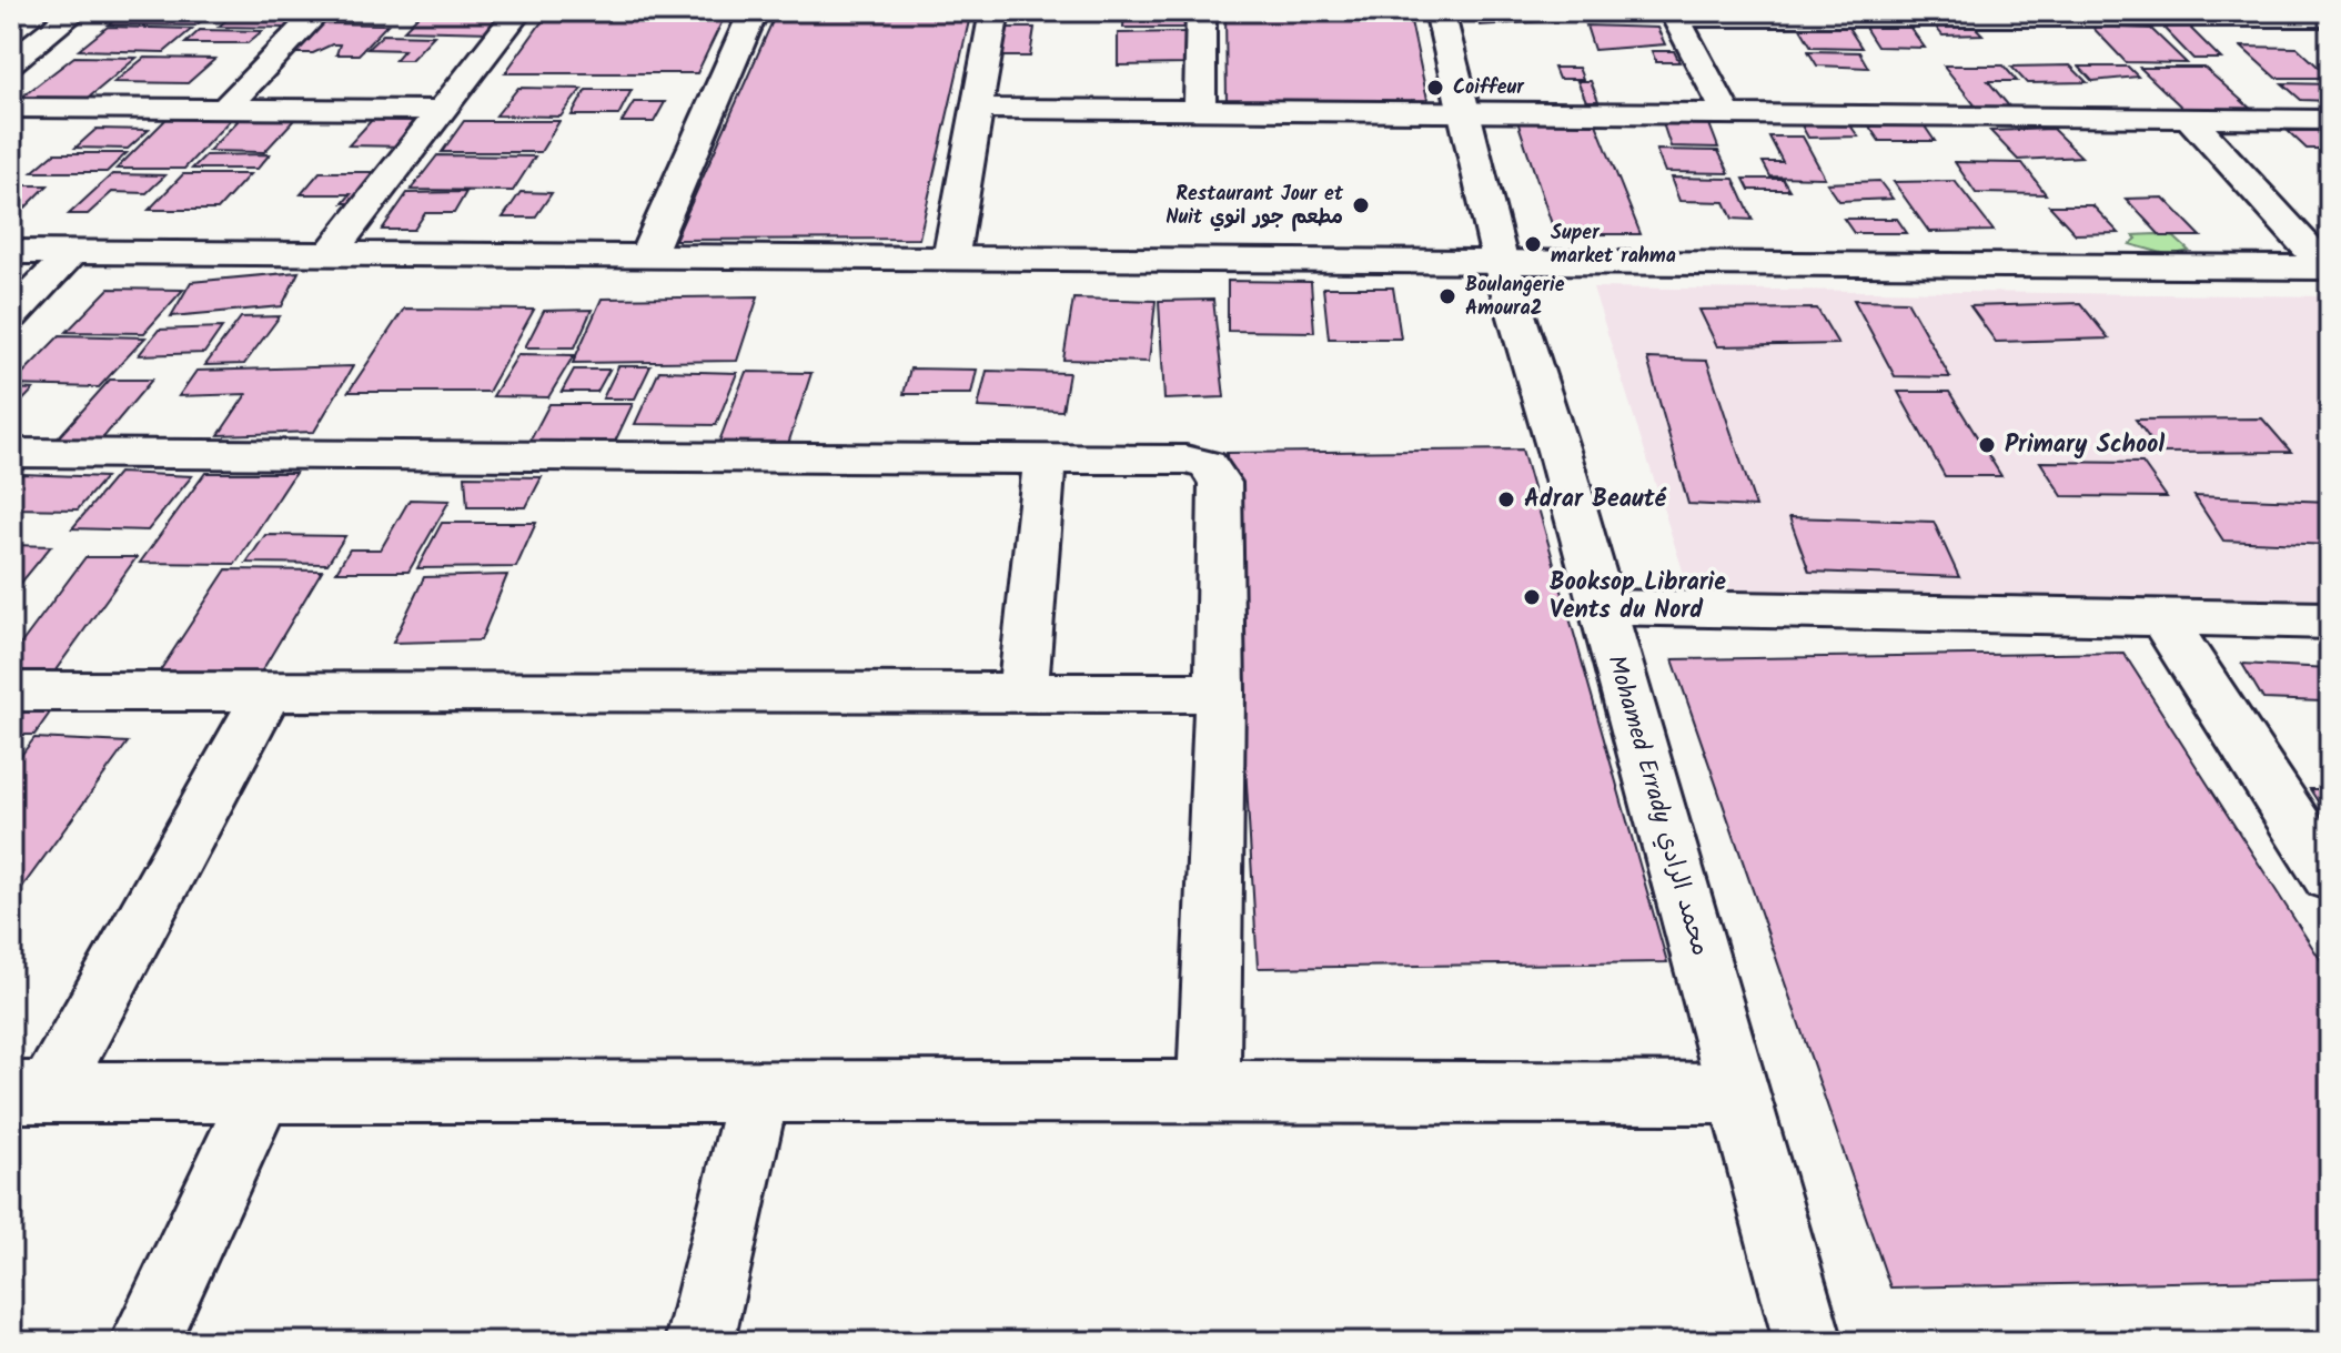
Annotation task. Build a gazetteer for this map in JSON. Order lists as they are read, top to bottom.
{
  "streets": {
    "street": ["Mohamed Errady محمد الرادي"]
  },
  "places": [
    "Coiffeur",
    "Restaurant Jour et Nuit مطعم جور انوي",
    "Super market rahma",
    "Boulangerie Amoura2",
    "Primary School",
    "Adrar Beauté",
    "Booksop Librarie Vents du Nord"
  ]
}
